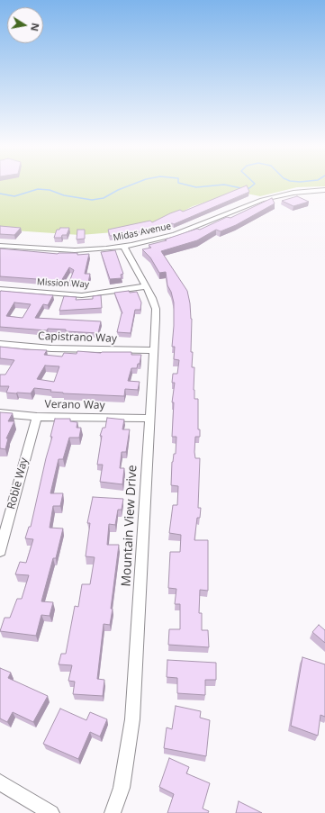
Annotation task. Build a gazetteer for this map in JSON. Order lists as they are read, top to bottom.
{
  "streets": {
    "street": [
      "Midas Avenue",
      "Mission Way",
      "Capistrano Way",
      "Verano Way",
      "Roble Way",
      "Mountain View Drive"
    ]
  },
  "crossings": [
    ["Midas Avenue", "Mountain View Drive"],
    ["Mission Way", "Mountain View Drive"],
    ["Capistrano Way", "Mountain View Drive"],
    ["Verano Way", "Roble Way"],
    ["Verano Way", "Mountain View Drive"]
  ],
  "north": "right"
}
